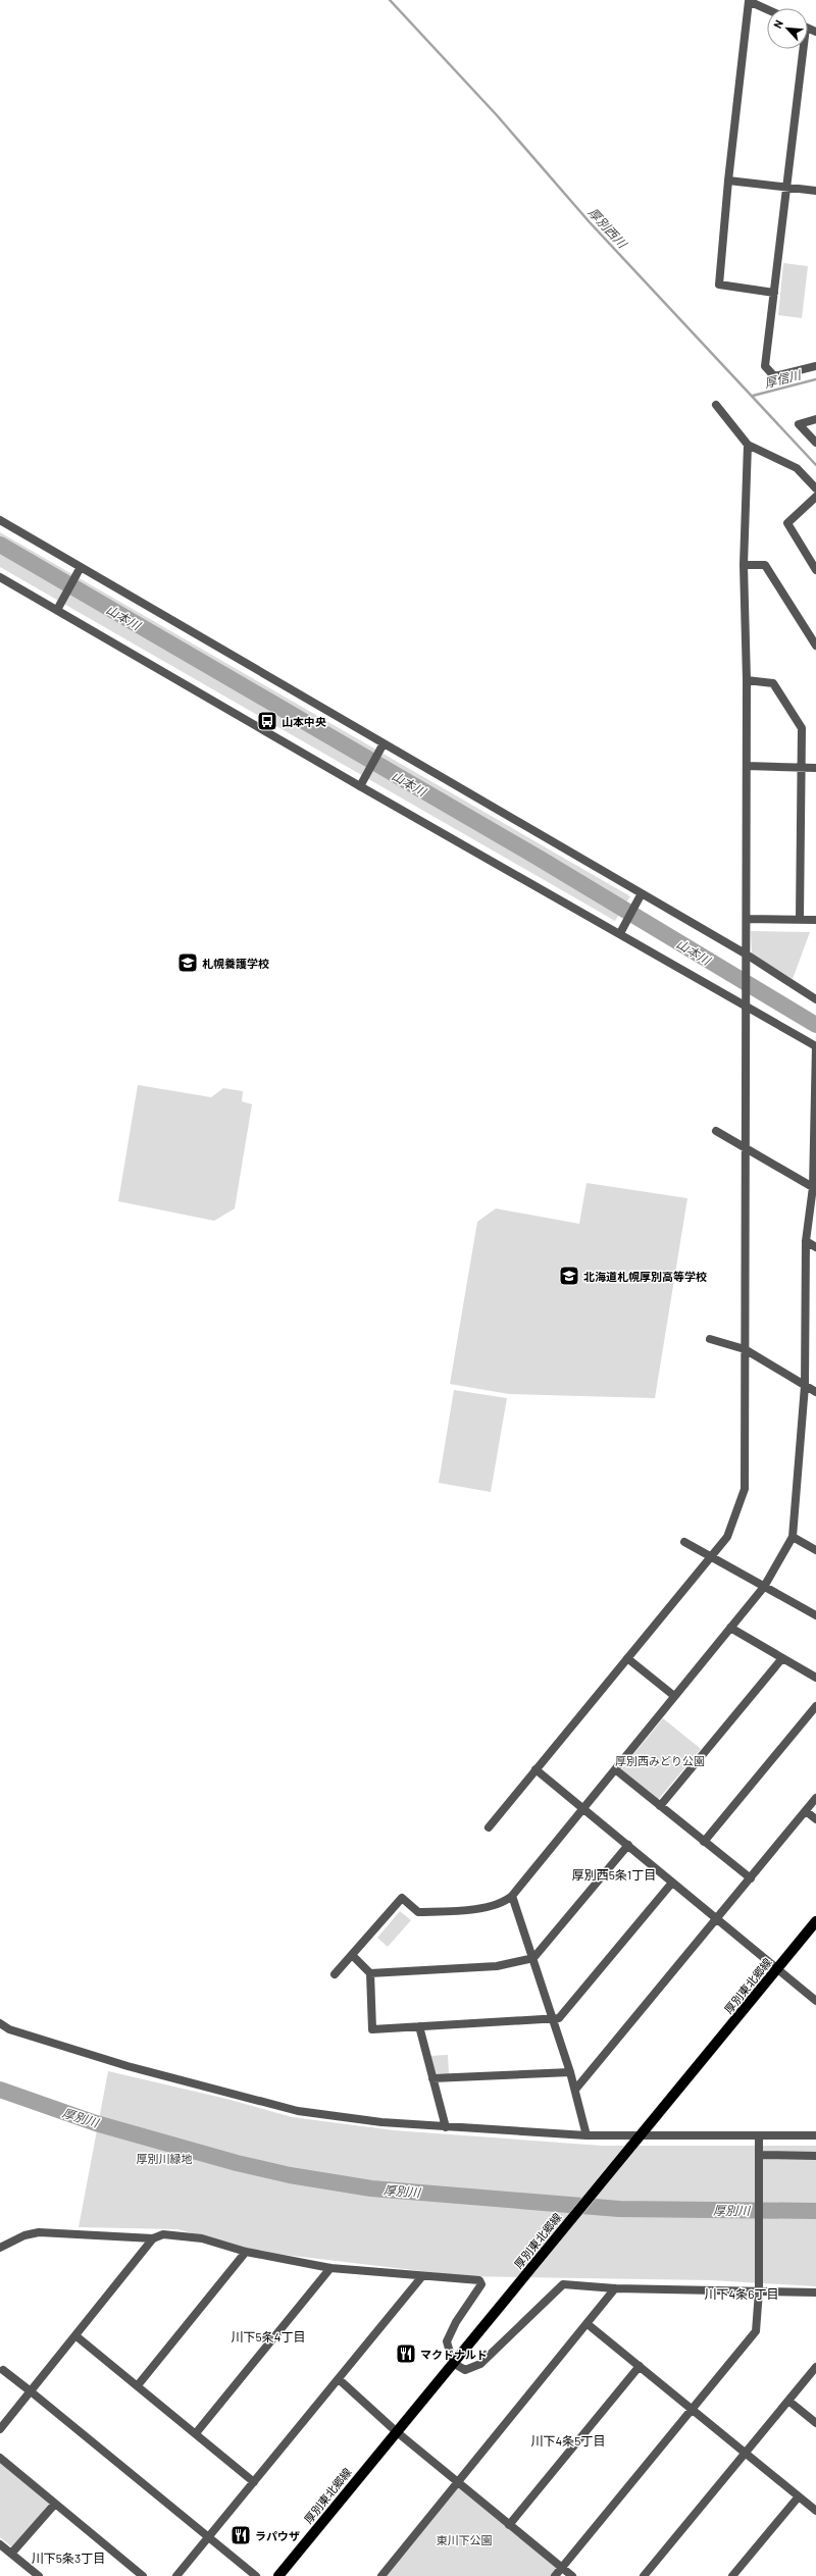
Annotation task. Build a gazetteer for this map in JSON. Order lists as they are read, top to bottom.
{
  "streets": {
    "main road": ["厚別東北郷線"]
  },
  "districts": [
    "厚別西5条1丁目",
    "川下4条6丁目",
    "川下5条4丁目",
    "川下4条5丁目",
    "川下5条3丁目"
  ],
  "water": [
    "厚別西川",
    "厚信川",
    "山本川",
    "厚別川"
  ],
  "parks": ["厚別西みどり公園", "厚別川緑地", "東川下公園"],
  "places": {
    "bus stop": ["山本中央"],
    "school or university": ["札幌養護学校", "北海道札幌厚別高等学校"],
    "restaurant": ["マクドナルド", "ラパウザ"]
  },
  "north": "top left"
}
